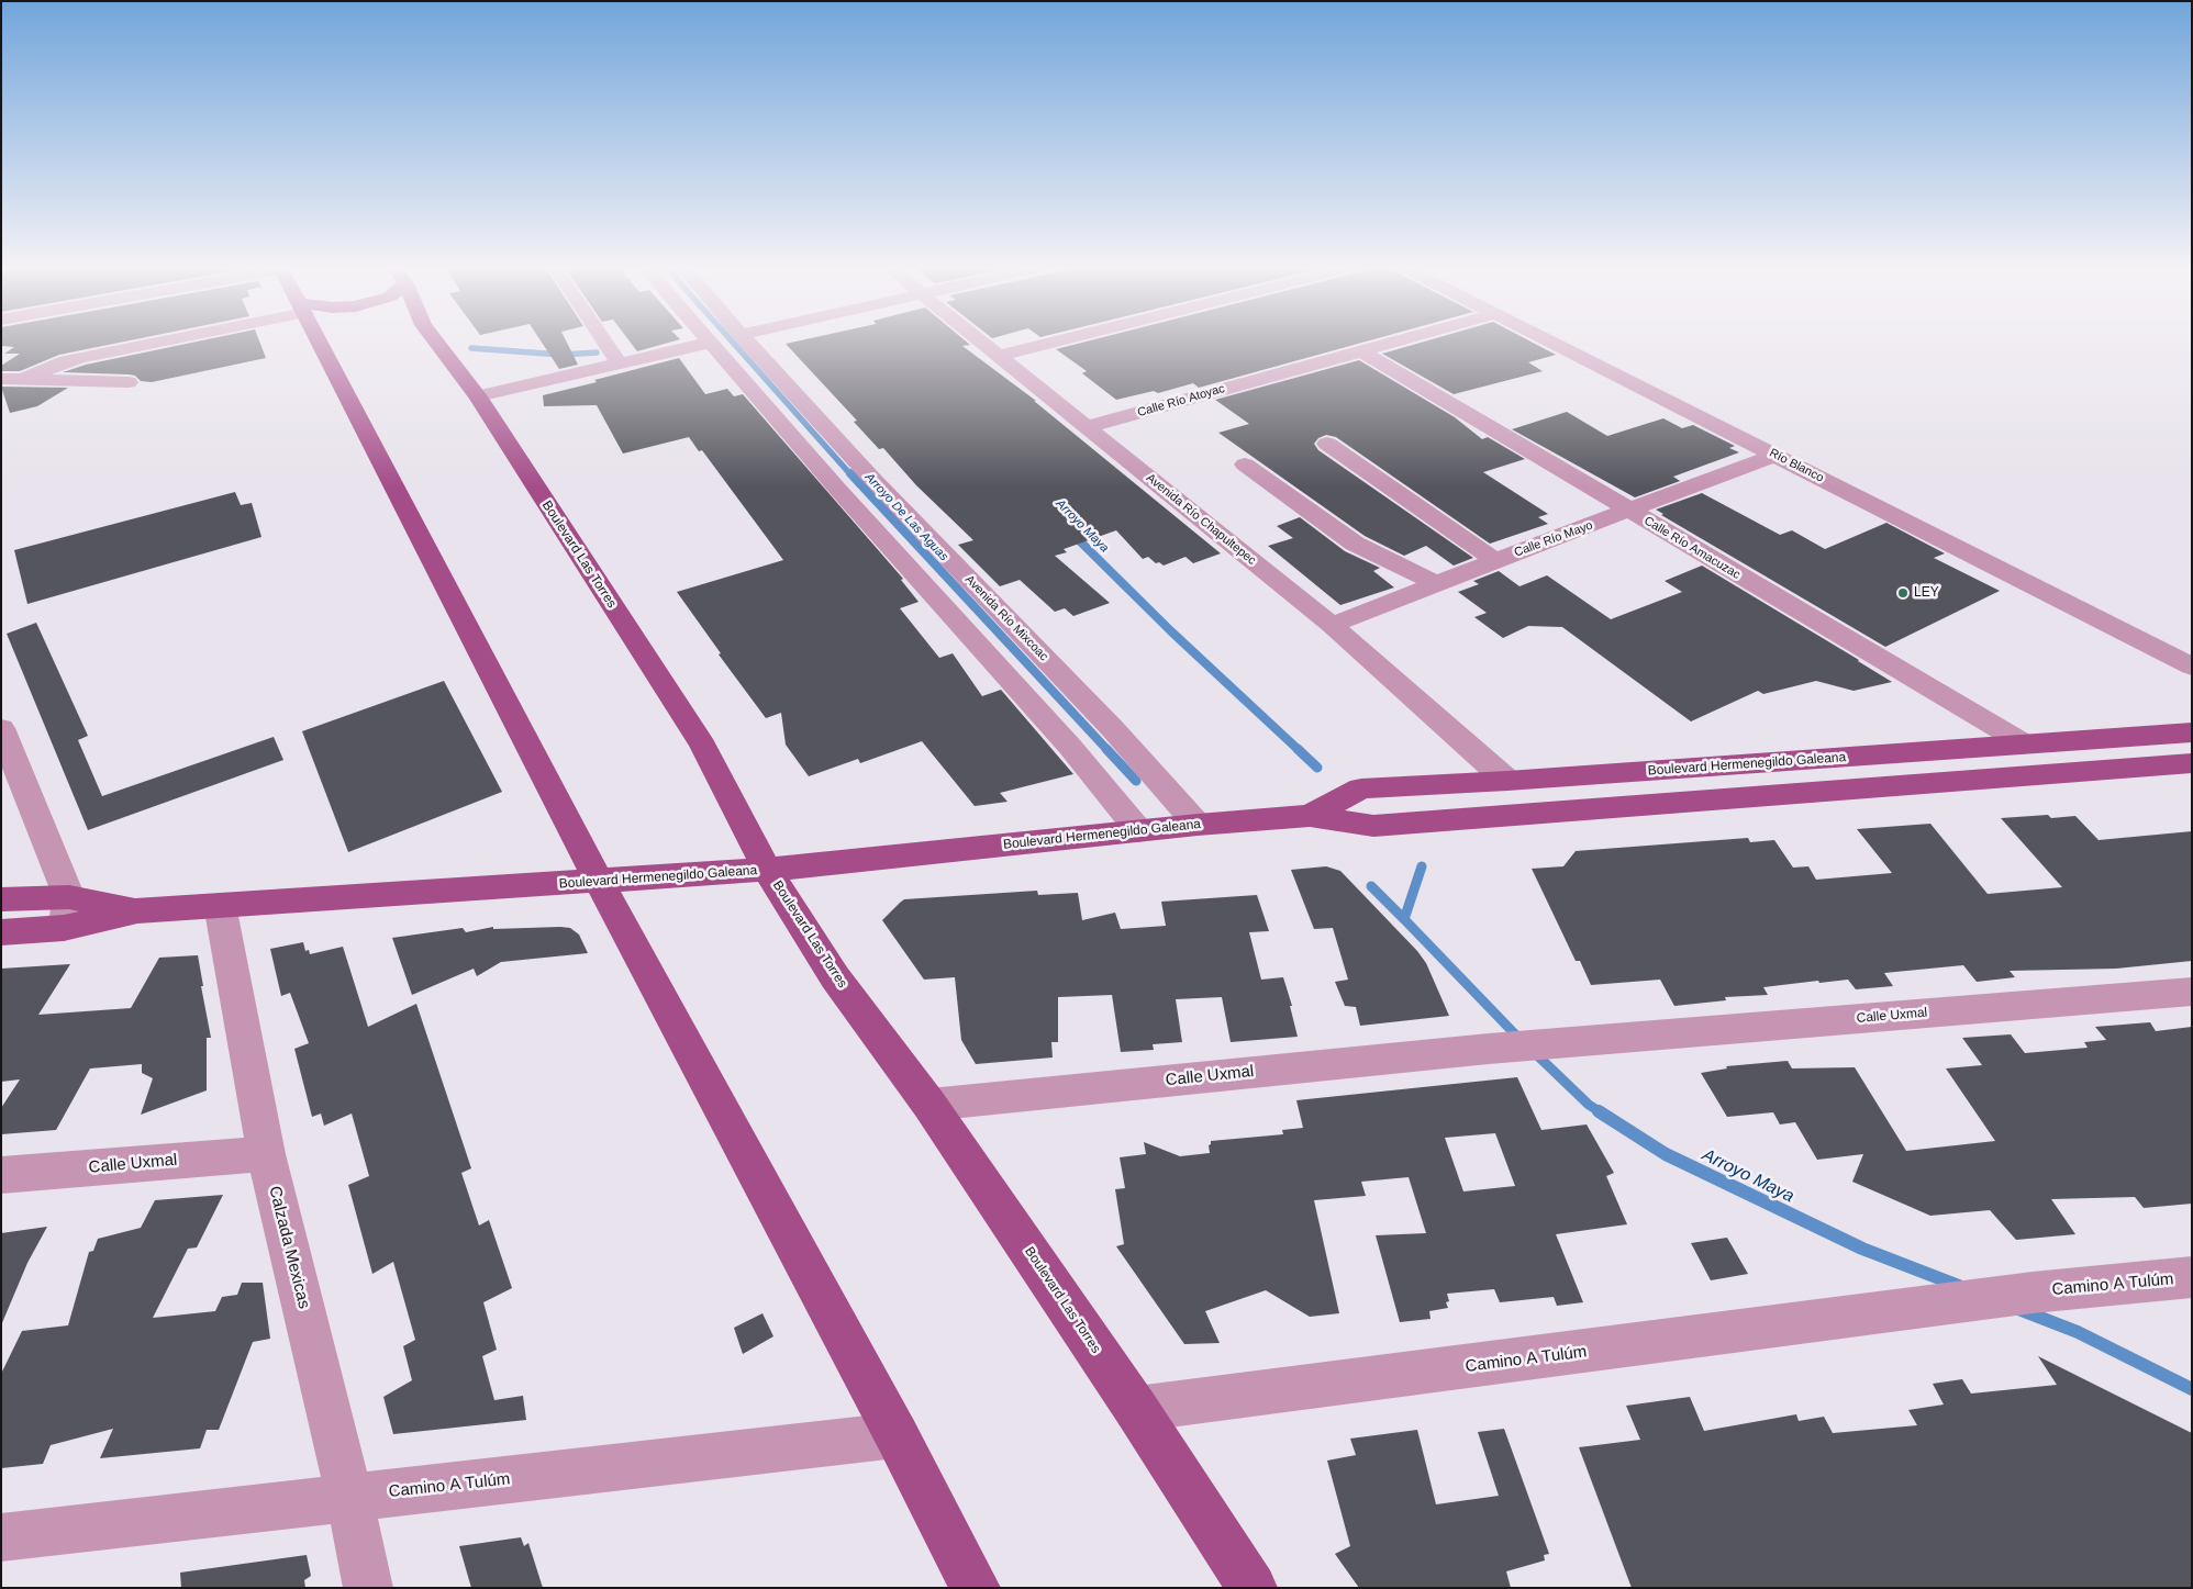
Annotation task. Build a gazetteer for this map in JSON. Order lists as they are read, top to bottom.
{
  "streets": {
    "main road": ["Boulevard Las Torres", "Boulevard Hermenegildo Galeana"],
    "street": [
      "Calle Río Atoyac",
      "Río Blanco",
      "Avenida Río Chapultepec",
      "Calle Río Mayo",
      "Calle Río Amacuzac",
      "Avenida Río Mixcoac",
      "Calle Uxmal",
      "Calzada Mexicas",
      "Camino A Tulúm"
    ]
  },
  "crossings": [
    ["Calle Río Atoyac", "Avenida Río Chapultepec"],
    ["Calle Río Atoyac", "Calle Río Amacuzac"],
    ["Río Blanco", "Calle Río Mayo"],
    ["Avenida Río Chapultepec", "Calle Río Mayo"],
    ["Avenida Río Chapultepec", "Boulevard Hermenegildo Galeana"],
    ["Calle Río Mayo", "Calle Río Amacuzac"],
    ["Calle Río Amacuzac", "Boulevard Hermenegildo Galeana"],
    ["Boulevard Las Torres", "Boulevard Hermenegildo Galeana"],
    ["Boulevard Las Torres", "Calle Uxmal"],
    ["Boulevard Las Torres", "Camino A Tulúm"],
    ["Avenida Río Mixcoac", "Boulevard Hermenegildo Galeana"],
    ["Boulevard Hermenegildo Galeana", "Calzada Mexicas"],
    ["Calle Uxmal", "Calzada Mexicas"],
    ["Calzada Mexicas", "Camino A Tulúm"]
  ],
  "water": ["Arroyo De Las Aguas", "Arroyo Maya"],
  "places": ["LEY"]
}
